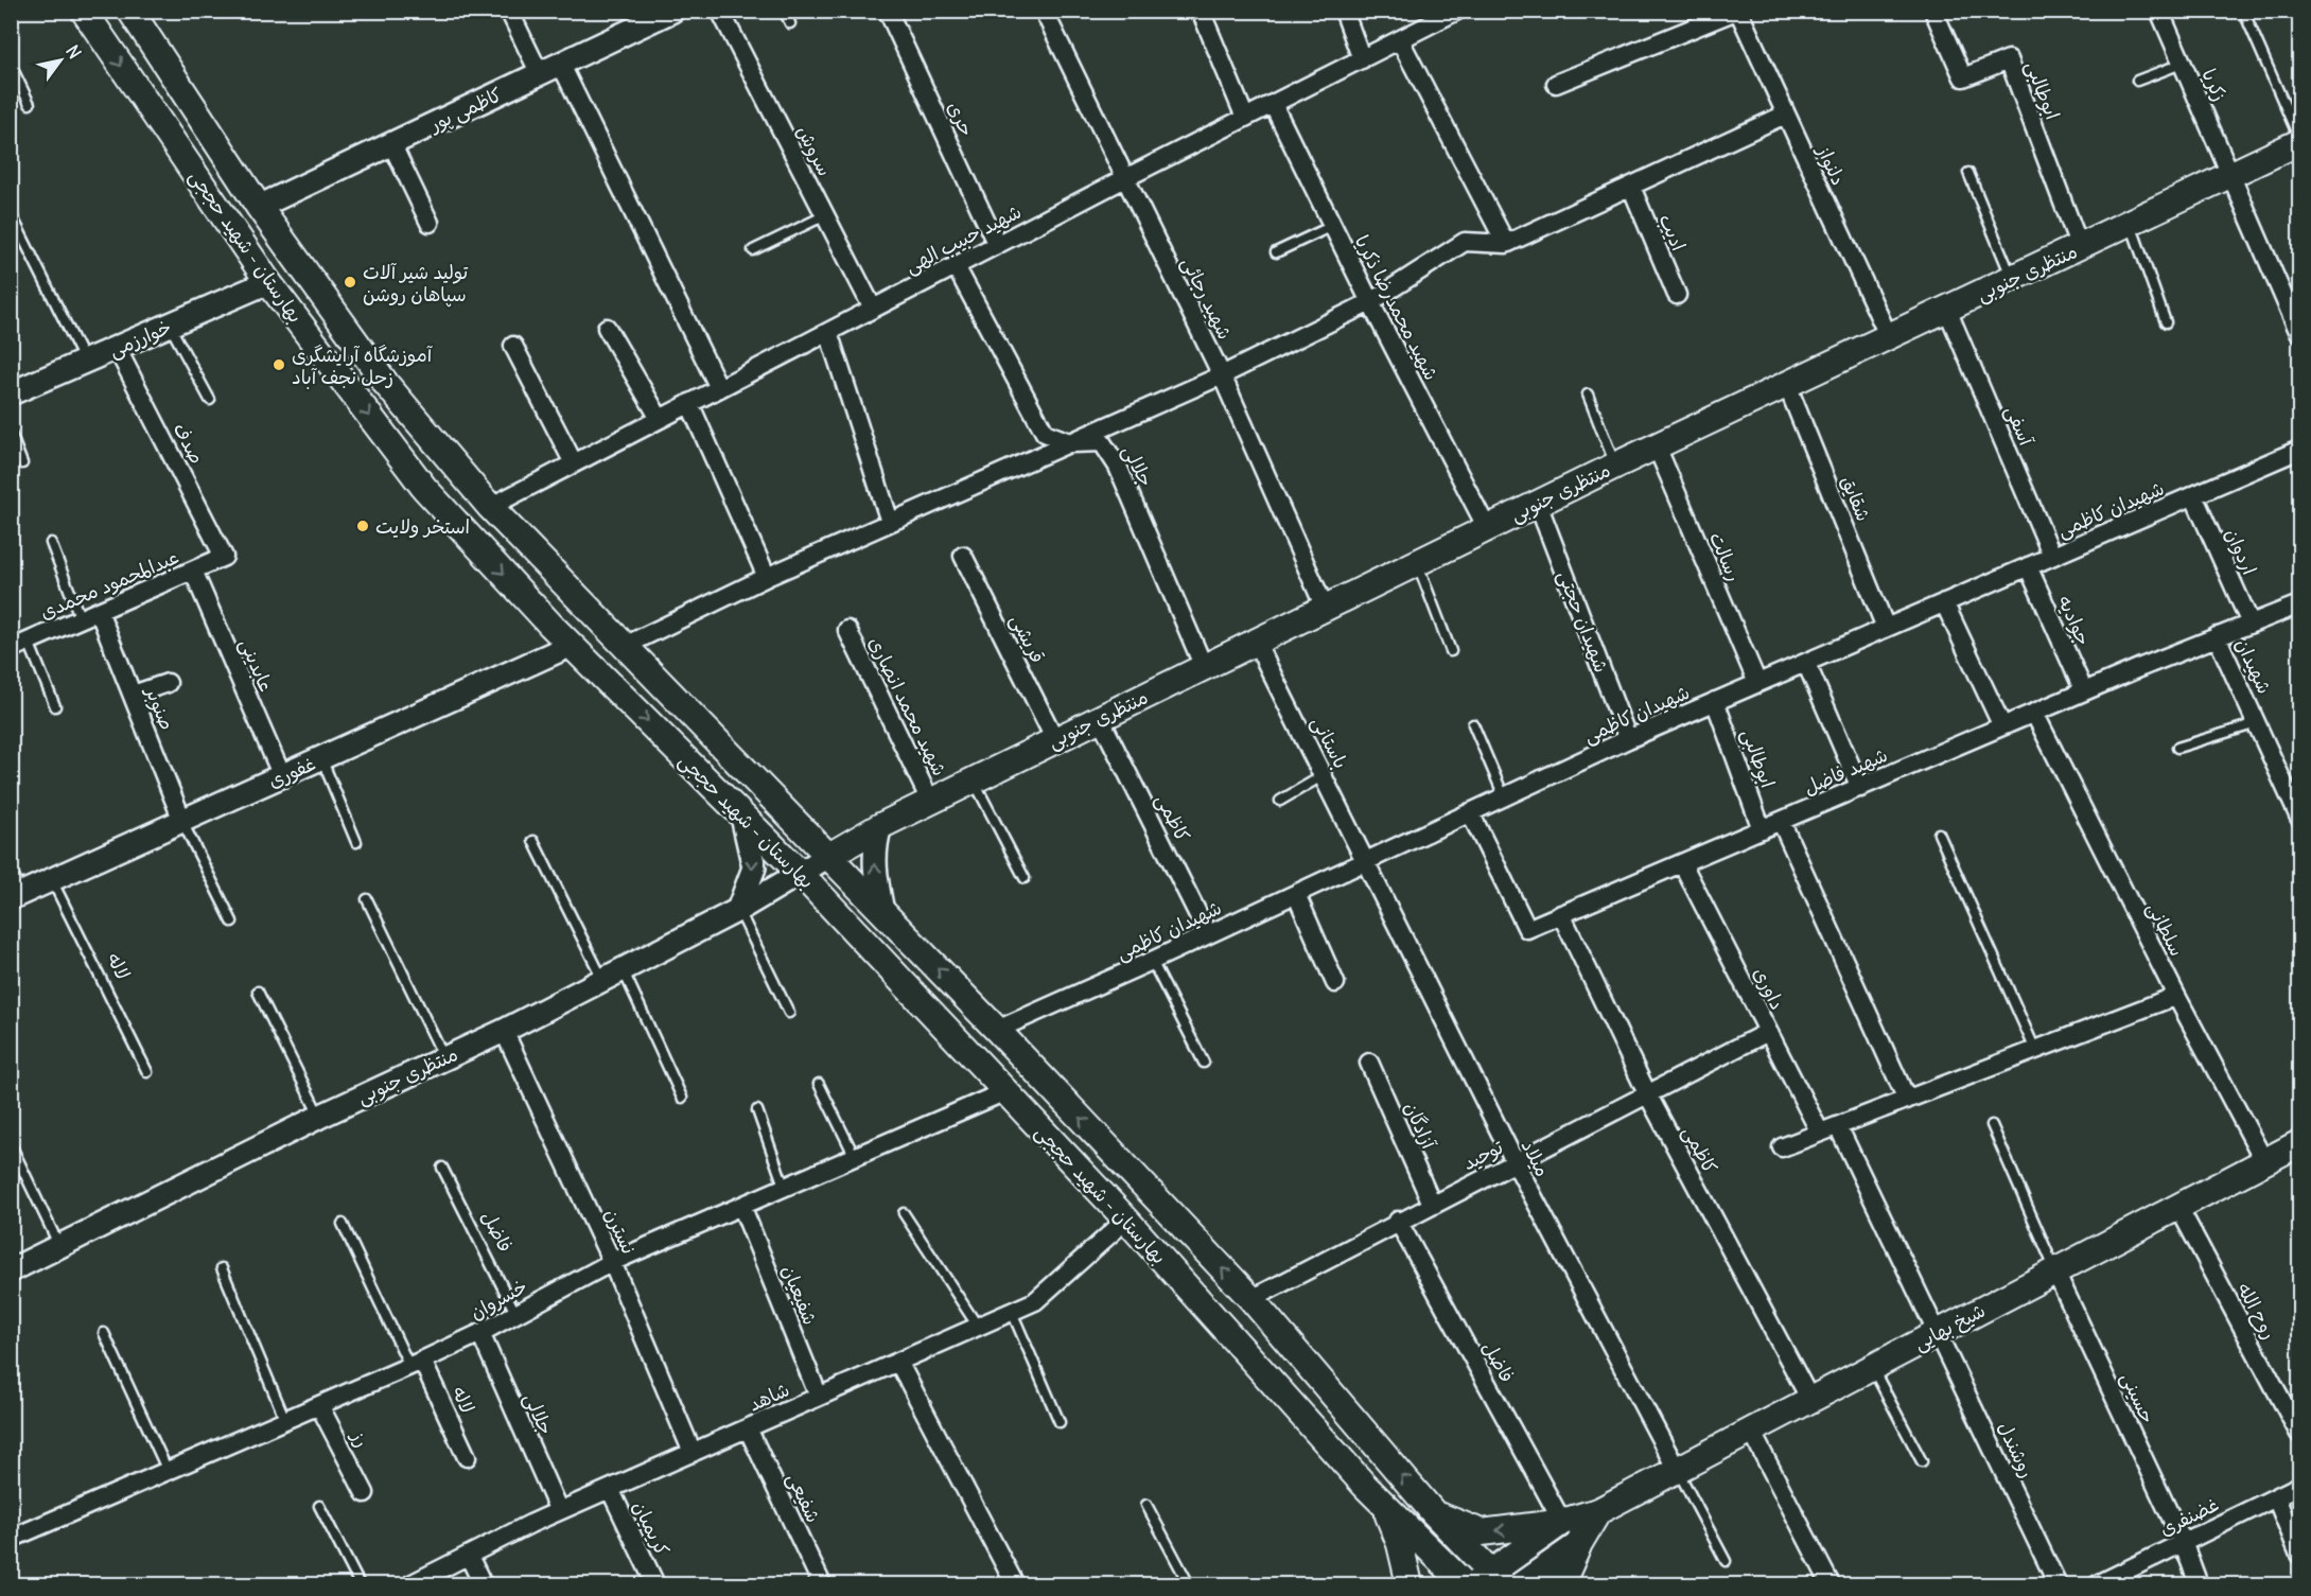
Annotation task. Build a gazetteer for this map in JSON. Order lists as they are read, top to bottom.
{
  "streets": {
    "main road": ["بهارستان - شهید حججی", "منتظری جنوبی", "شیخ بهایی"],
    "street": [
      "زکریا",
      "ابوطالبی",
      "کاظمی پور",
      "حری",
      "سروش",
      "دلنواز",
      "ادیب",
      "شهید حبیب الهی",
      "شهید رجائی",
      "شهید محمدرضا ذکریا",
      "خوارزمی",
      "آسفی",
      "صدف",
      "جلالی",
      "شقایق",
      "شهیدان کاظمی",
      "اردوان",
      "رسالت",
      "عبدالمحمود محمدی",
      "جوادیه",
      "شهیدان حجتی",
      "قریشی",
      "عابدینی",
      "شهیدان",
      "شهید محمد انصاری",
      "صنوبر",
      "باستانی",
      "شهید فاضل",
      "غفوری",
      "کاظمی",
      "سلطانی",
      "لاله",
      "داوری",
      "آزادگان",
      "توحید",
      "میلاد",
      "فاضل",
      "نسترن",
      "شفیعیان",
      "خسروان",
      "روح الله",
      "شاهد",
      "حسینی",
      "رز",
      "روشندل",
      "شفیعی",
      "غضنفری",
      "کریمیان"
    ]
  },
  "crossings": [
    ["زکریا", "منتظری جنوبی"],
    ["ابوطالبی", "منتظری جنوبی"],
    ["ابوطالبی", "شهیدان کاظمی"],
    ["ابوطالبی", "شهید فاضل"],
    ["کاظمی پور", "بهارستان - شهید حججی"],
    ["حری", "شهید حبیب الهی"],
    ["سروش", "شهید حبیب الهی"],
    ["دلنواز", "منتظری جنوبی"],
    ["شهید حبیب الهی", "بهارستان - شهید حججی"],
    ["شهید حبیب الهی", "شهید رجائی"],
    ["شهید حبیب الهی", "شهید محمدرضا ذکریا"],
    ["شهید حبیب الهی", "جلالی"],
    ["بهارستان - شهید حججی", "منتظری جنوبی"],
    ["بهارستان - شهید حججی", "خوارزمی"],
    ["بهارستان - شهید حججی", "شهیدان کاظمی"],
    ["بهارستان - شهید حججی", "غفوری"],
    ["بهارستان - شهید حججی", "توحید"],
    ["بهارستان - شهید حججی", "خسروان"],
    ["بهارستان - شهید حججی", "شاهد"],
    ["منتظری جنوبی", "شهید رجائی"],
    ["منتظری جنوبی", "شهید محمدرضا ذکریا"],
    ["منتظری جنوبی", "آسفی"],
    ["منتظری جنوبی", "جلالی"],
    ["منتظری جنوبی", "شقایق"],
    ["منتظری جنوبی", "رسالت"],
    ["منتظری جنوبی", "شهیدان حجتی"],
    ["منتظری جنوبی", "قریشی"],
    ["منتظری جنوبی", "شهید محمد انصاری"],
    ["منتظری جنوبی", "باستانی"],
    ["منتظری جنوبی", "کاظمی"],
    ["منتظری جنوبی", "نسترن"],
    ["خوارزمی", "صدف"],
    ["آسفی", "شهیدان کاظمی"],
    ["صدف", "عبدالمحمود محمدی"],
    ["جلالی", "خسروان"],
    ["جلالی", "شاهد"],
    ["شقایق", "شهیدان کاظمی"],
    ["شهیدان کاظمی", "اردوان"],
    ["شهیدان کاظمی", "رسالت"],
    ["شهیدان کاظمی", "جوادیه"],
    ["شهیدان کاظمی", "شهیدان حجتی"],
    ["شهیدان کاظمی", "باستانی"],
    ["شهیدان کاظمی", "شهید فاضل"],
    ["شهیدان کاظمی", "کاظمی"],
    ["شهیدان کاظمی", "میلاد"],
    ["اردوان", "شهید فاضل"],
    ["عبدالمحمود محمدی", "عابدینی"],
    ["عبدالمحمود محمدی", "صنوبر"],
    ["جوادیه", "شهید فاضل"],
    ["عابدینی", "غفوری"],
    ["شهیدان", "شهید فاضل"],
    ["صنوبر", "غفوری"],
    ["باستانی", "میلاد"],
    ["شهید فاضل", "کاظمی"],
    ["شهید فاضل", "سلطانی"],
    ["شهید فاضل", "داوری"],
    ["غفوری", "لاله"],
    ["کاظمی", "توحید"],
    ["کاظمی", "شیخ بهایی"],
    ["سلطانی", "شیخ بهایی"],
    ["لاله", "خسروان"],
    ["داوری", "توحید"],
    ["آزادگان", "توحید"],
    ["توحید", "میلاد"],
    ["توحید", "فاضل"],
    ["میلاد", "شیخ بهایی"],
    ["فاضل", "خسروان"],
    ["نسترن", "خسروان"],
    ["نسترن", "شاهد"],
    ["شفیعیان", "خسروان"],
    ["شفیعیان", "شاهد"],
    ["خسروان", "رز"],
    ["روح الله", "شیخ بهایی"],
    ["شیخ بهایی", "حسینی"],
    ["شیخ بهایی", "روشندل"],
    ["شاهد", "شفیعی"],
    ["شاهد", "کریمیان"],
    ["حسینی", "غضنفری"]
  ],
  "places": ["تولید شیر آلات سپاهان روشن", "آموزشگاه آرایشگری زحل نجف آباد", "استخر ولایت"],
  "north": "top right"
}
